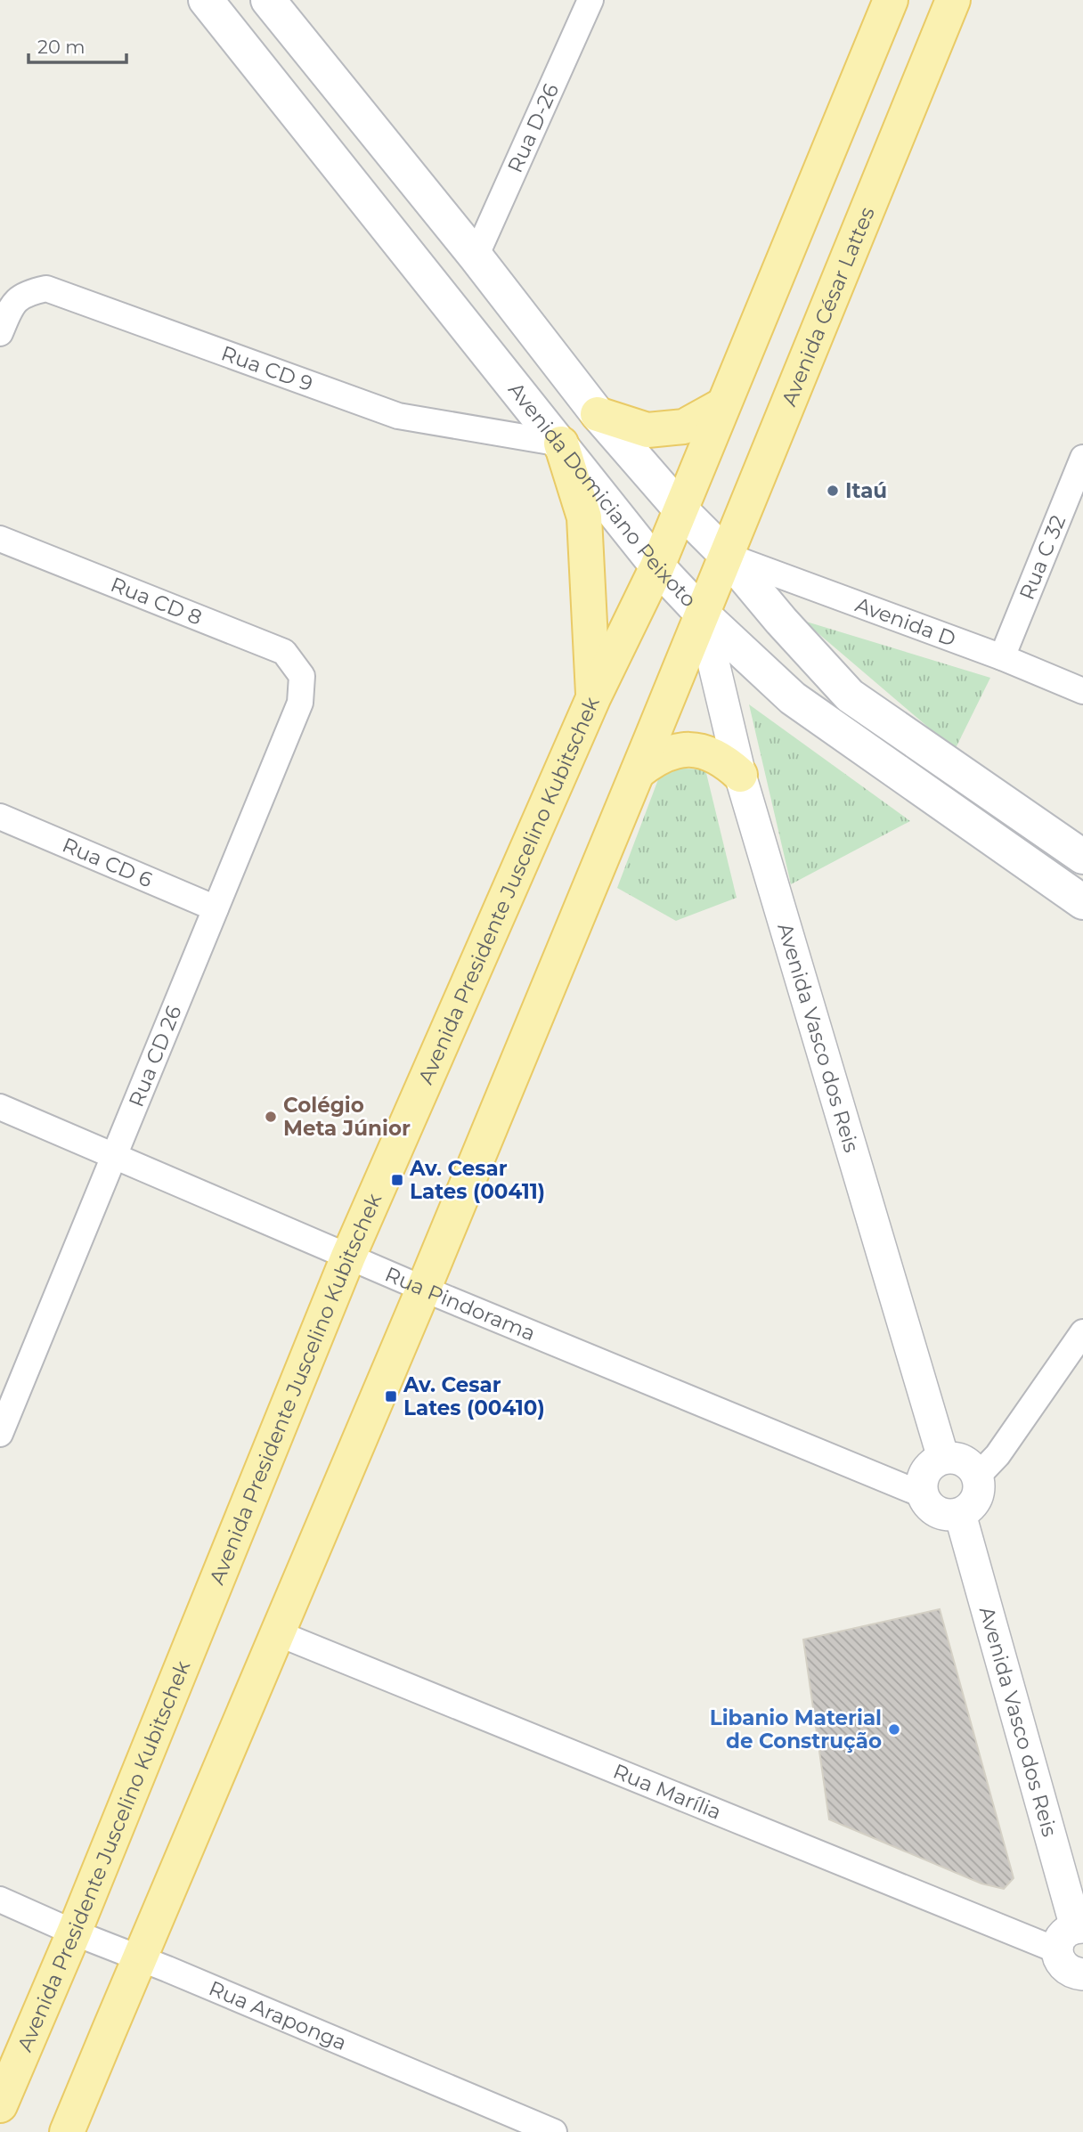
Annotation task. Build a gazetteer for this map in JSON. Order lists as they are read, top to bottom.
{
  "streets": {
    "main road": ["Avenida César Lattes", "Avenida Domiciano Peixoto", "Avenida Presidente Juscelino Kubitschek"],
    "street": [
      "Rua D-26",
      "Rua CD 9",
      "Rua C 32",
      "Rua CD 8",
      "Avenida D",
      "Rua CD 6",
      "Avenida Vasco dos Reis",
      "Rua CD 26",
      "Rua Pindorama",
      "Rua Marília",
      "Rua Araponga"
    ]
  },
  "crossings": [
    ["Avenida César Lattes", "Avenida Domiciano Peixoto"],
    ["Avenida César Lattes", "Avenida D"],
    ["Avenida César Lattes", "Avenida Vasco dos Reis"],
    ["Rua CD 9", "Avenida Domiciano Peixoto"],
    ["Avenida Domiciano Peixoto", "Avenida Presidente Juscelino Kubitschek"],
    ["Avenida Domiciano Peixoto", "Avenida Vasco dos Reis"],
    ["Rua C 32", "Avenida D"],
    ["Rua CD 8", "Rua CD 26"],
    ["Rua CD 6", "Rua CD 26"],
    ["Avenida Presidente Juscelino Kubitschek", "Rua Pindorama"],
    ["Avenida Presidente Juscelino Kubitschek", "Rua Araponga"],
    ["Avenida Vasco dos Reis", "Rua Pindorama"],
    ["Avenida Vasco dos Reis", "Rua Marília"],
    ["Rua CD 26", "Rua Pindorama"]
  ],
  "places": {
    "other": ["Itaú", "Colégio Meta Júnior", "Libanio Material de Construção"],
    "transit": ["Av. Cesar Lates (00411)", "Av. Cesar Lates (00410)"]
  },
  "scale_bar": "20 m"
}
